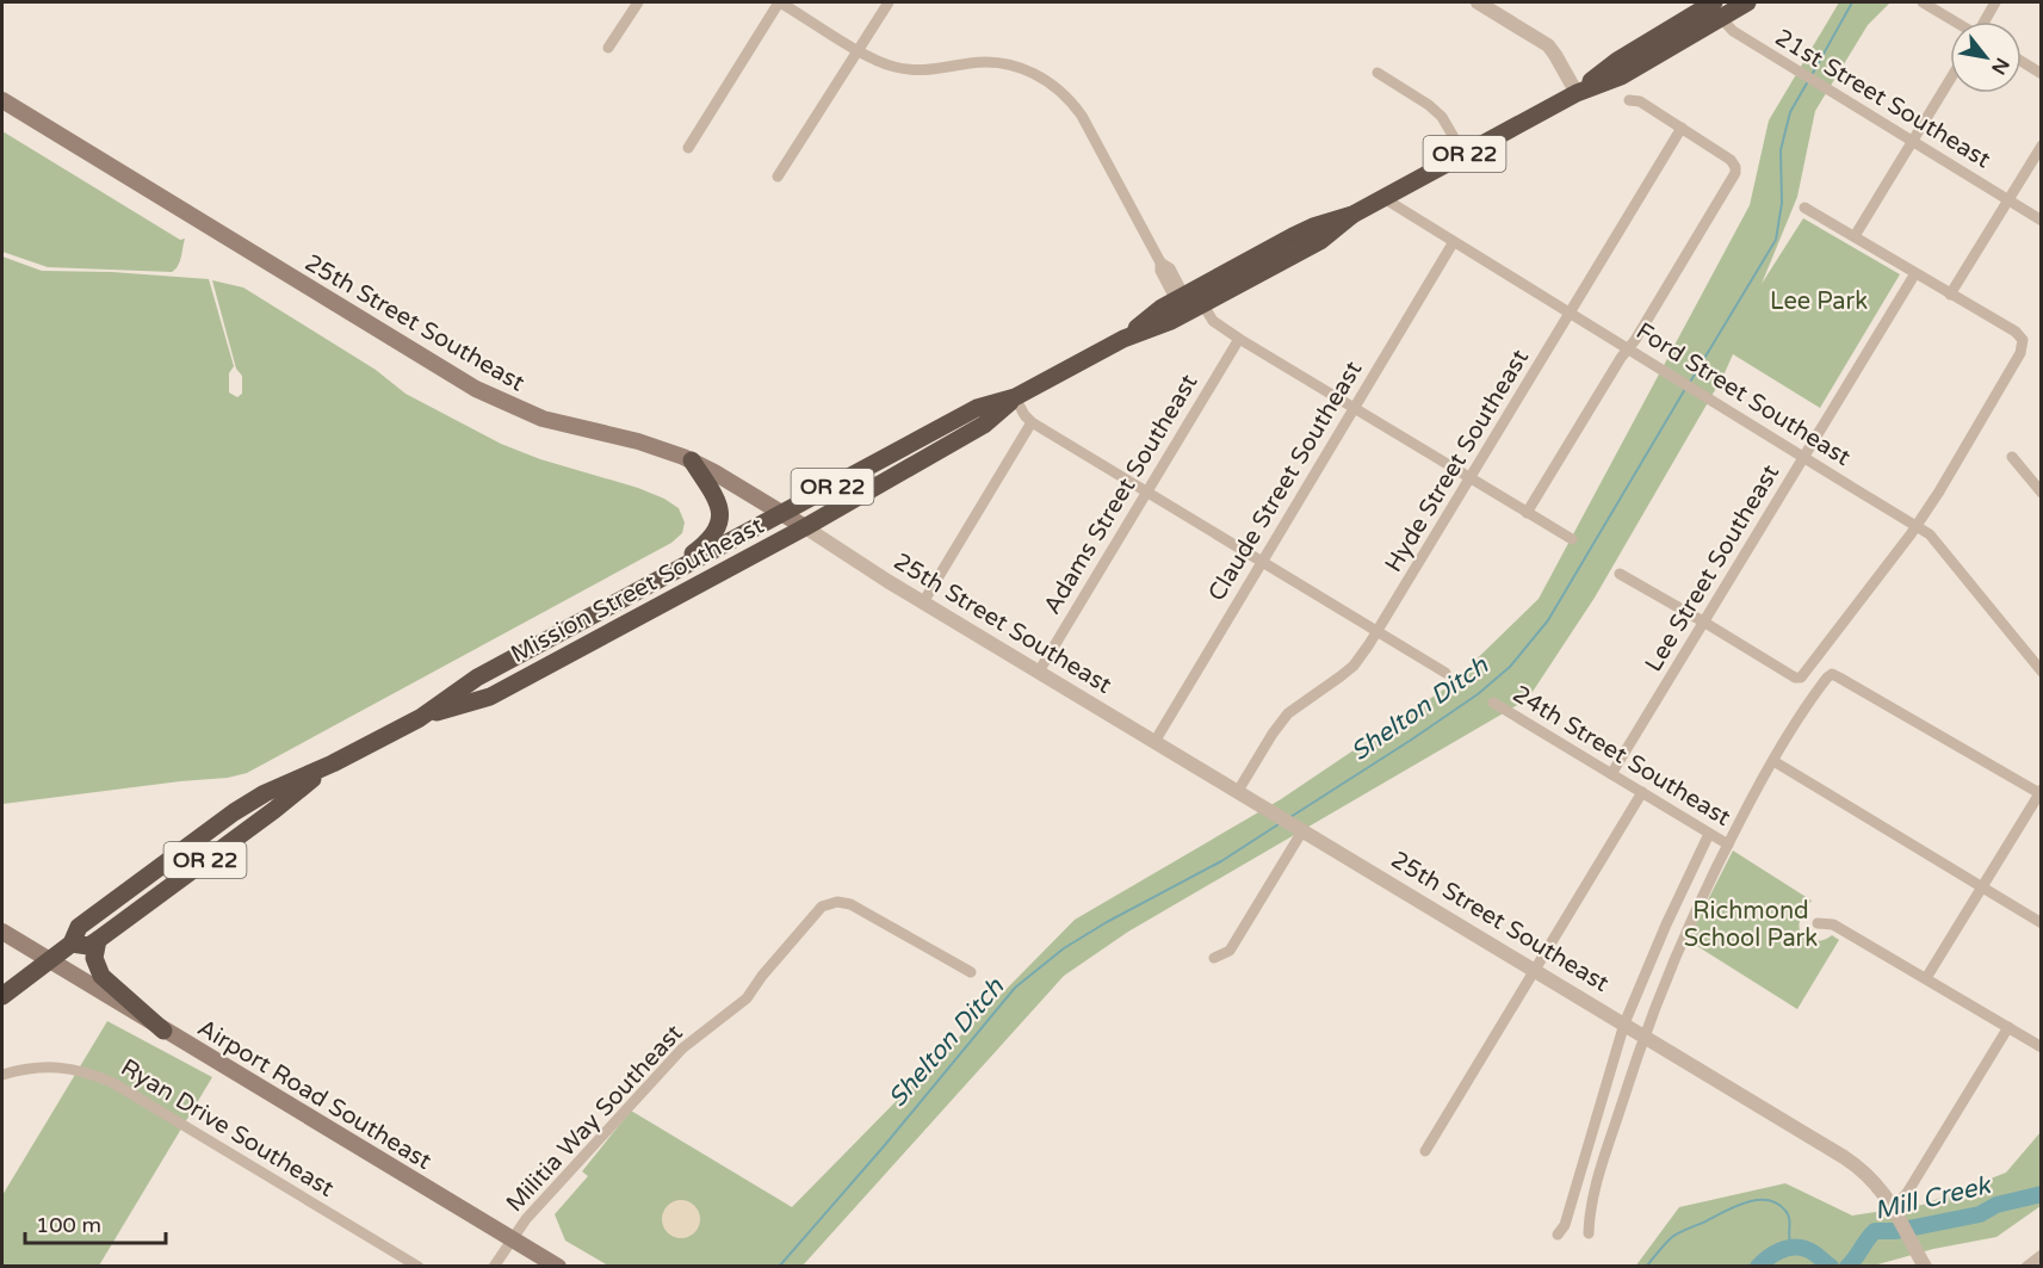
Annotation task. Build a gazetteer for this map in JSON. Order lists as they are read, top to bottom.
{
  "streets": {
    "highway": ["OR 22", "Mission Street Southeast"],
    "main road": ["25th Street Southeast", "Airport Road Southeast"],
    "street": [
      "21st Street Southeast",
      "Ford Street Southeast",
      "Hyde Street Southeast",
      "Claude Street Southeast",
      "Adams Street Southeast",
      "Lee Street Southeast",
      "24th Street Southeast",
      "Militia Way Southeast",
      "Ryan Drive Southeast"
    ]
  },
  "crossings": [
    ["21st Street Southeast", "Mission Street Southeast"],
    ["25th Street Southeast", "Hyde Street Southeast"],
    ["25th Street Southeast", "Claude Street Southeast"],
    ["25th Street Southeast", "Adams Street Southeast"],
    ["25th Street Southeast", "Mission Street Southeast"],
    ["Ford Street Southeast", "Hyde Street Southeast"],
    ["Ford Street Southeast", "Claude Street Southeast"],
    ["Ford Street Southeast", "Lee Street Southeast"],
    ["Ford Street Southeast", "Mission Street Southeast"],
    ["Lee Street Southeast", "24th Street Southeast"],
    ["Mission Street Southeast", "Airport Road Southeast"],
    ["Airport Road Southeast", "Militia Way Southeast"]
  ],
  "water": ["Shelton Ditch", "Mill Creek"],
  "parks": ["Lee Park", "Richmond School Park"],
  "scale_bar": "100 m",
  "north": "bottom right"
}
